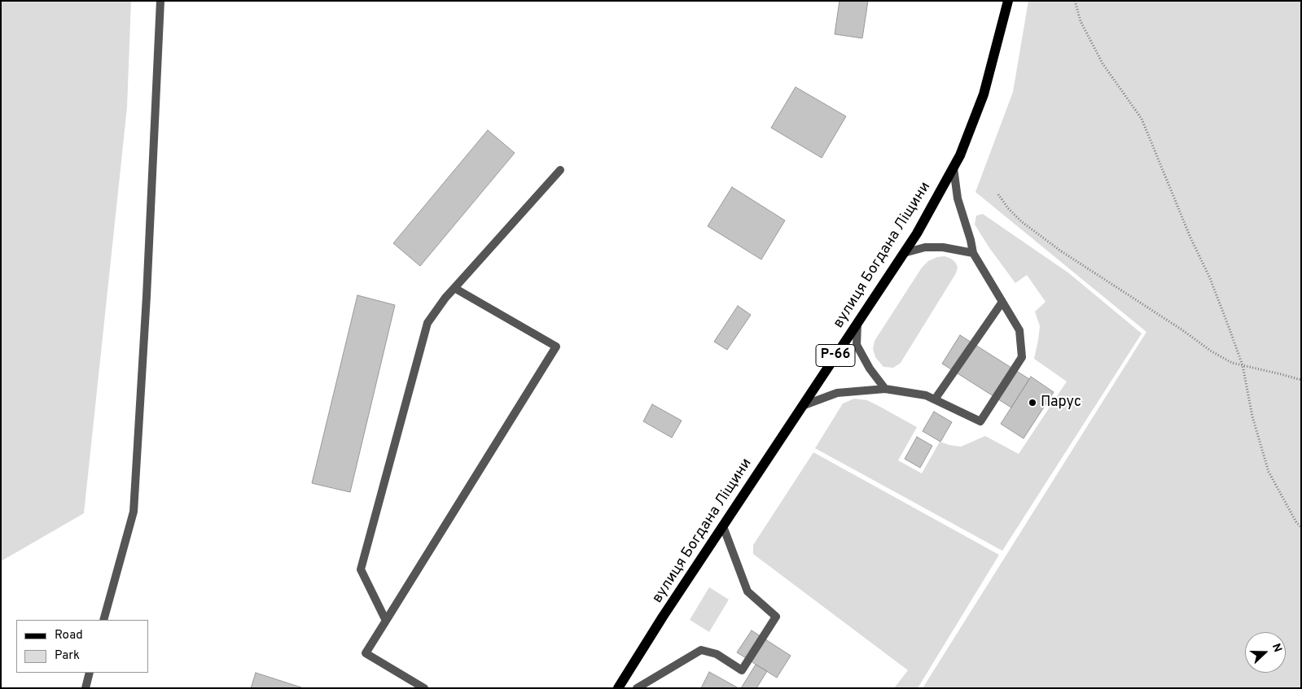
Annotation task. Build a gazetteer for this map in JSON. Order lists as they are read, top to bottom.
{
  "streets": {
    "main road": ["вулиця Богдана Ліщини", "Р-66"]
  },
  "places": ["Парус"],
  "legend": ["Road", "Park"],
  "north": "right"
}
